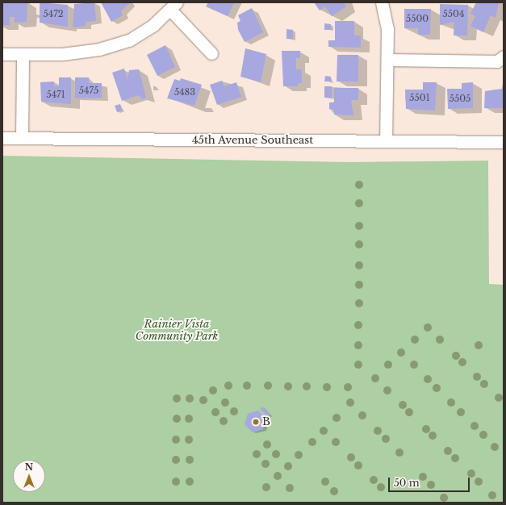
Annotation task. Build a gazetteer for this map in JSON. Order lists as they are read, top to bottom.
{
  "streets": {
    "street": ["45th Avenue Southeast"]
  },
  "parks": ["Rainier Vista Community Park"],
  "places": ["B"],
  "house_numbers": [
    "5472",
    "5504",
    "5500",
    "5475",
    "5483",
    "5471",
    "5501",
    "5505"
  ],
  "scale_bar": "50 m",
  "north": "top"
}
